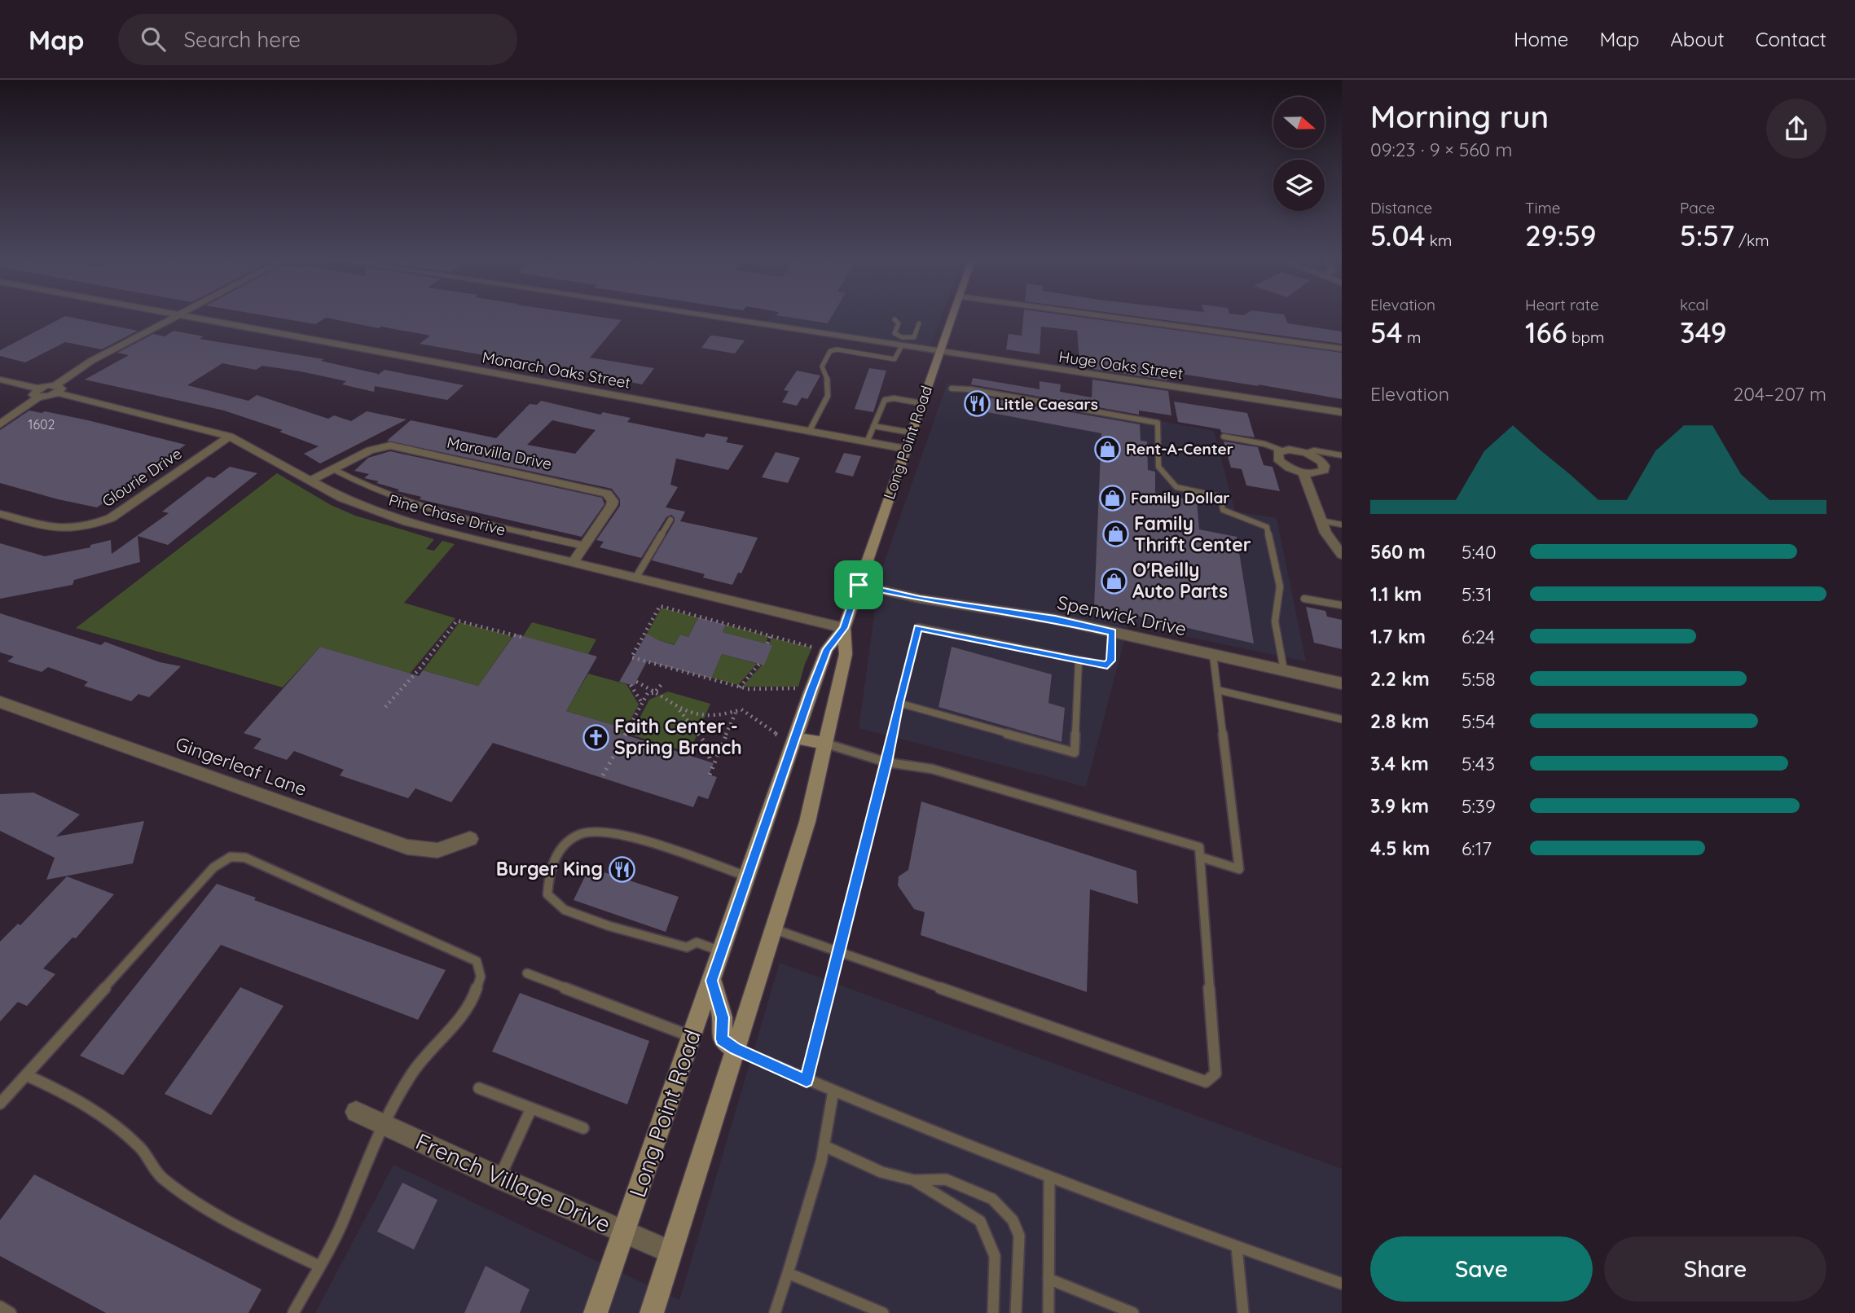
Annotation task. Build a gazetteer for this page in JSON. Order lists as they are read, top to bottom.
{
  "streets": {
    "main road": ["Long Point Road"],
    "street": [
      "Huge Oaks Street",
      "Monarch Oaks Street",
      "Maravilla Drive",
      "Glourie Drive",
      "Pine Chase Drive",
      "Spenwick Drive",
      "Gingerleaf Lane",
      "French Village Drive"
    ]
  },
  "crossings": [
    ["Huge Oaks Street", "Long Point Road"],
    ["Monarch Oaks Street", "Long Point Road"],
    ["Long Point Road", "Pine Chase Drive"],
    ["Long Point Road", "Spenwick Drive"],
    ["Long Point Road", "French Village Drive"],
    ["Maravilla Drive", "Pine Chase Drive"],
    ["Glourie Drive", "Pine Chase Drive"]
  ],
  "places": {
    "restaurant": ["Little Caesars", "Burger King"],
    "shop": [
      "Rent-A-Center",
      "Family Dollar",
      "Family Thrift Center",
      "O'Reilly Auto Parts"
    ],
    "church": ["Faith Center - Spring Branch"]
  },
  "house_numbers": ["1602"],
  "north": "right",
  "page": {
    "header": "Map",
    "search": "Search here",
    "nav": [
      "Home",
      "Map",
      "About",
      "Contact"
    ],
    "heading": ["Morning run", "09:23 · 9 × 560 m"],
    "stats": [
      ["Distance", "5.04 km"],
      ["Time", "29:59"],
      ["Pace", "5:57 /km"],
      ["Elevation", "54 m"],
      ["Heart rate", "166 bpm"],
      ["kcal", "349"]
    ],
    "chart": ["Elevation", "204–207 m"],
    "list": [
      {
        "name": "560 m",
        "note": "5:40"
      },
      {
        "name": "1.1 km",
        "note": "5:31"
      },
      {
        "name": "1.7 km",
        "note": "6:24"
      },
      {
        "name": "2.2 km",
        "note": "5:58"
      },
      {
        "name": "2.8 km",
        "note": "5:54"
      },
      {
        "name": "3.4 km",
        "note": "5:43"
      },
      {
        "name": "3.9 km",
        "note": "5:39"
      },
      {
        "name": "4.5 km",
        "note": "6:17"
      }
    ],
    "buttons": ["Save", "Share"]
  }
}
